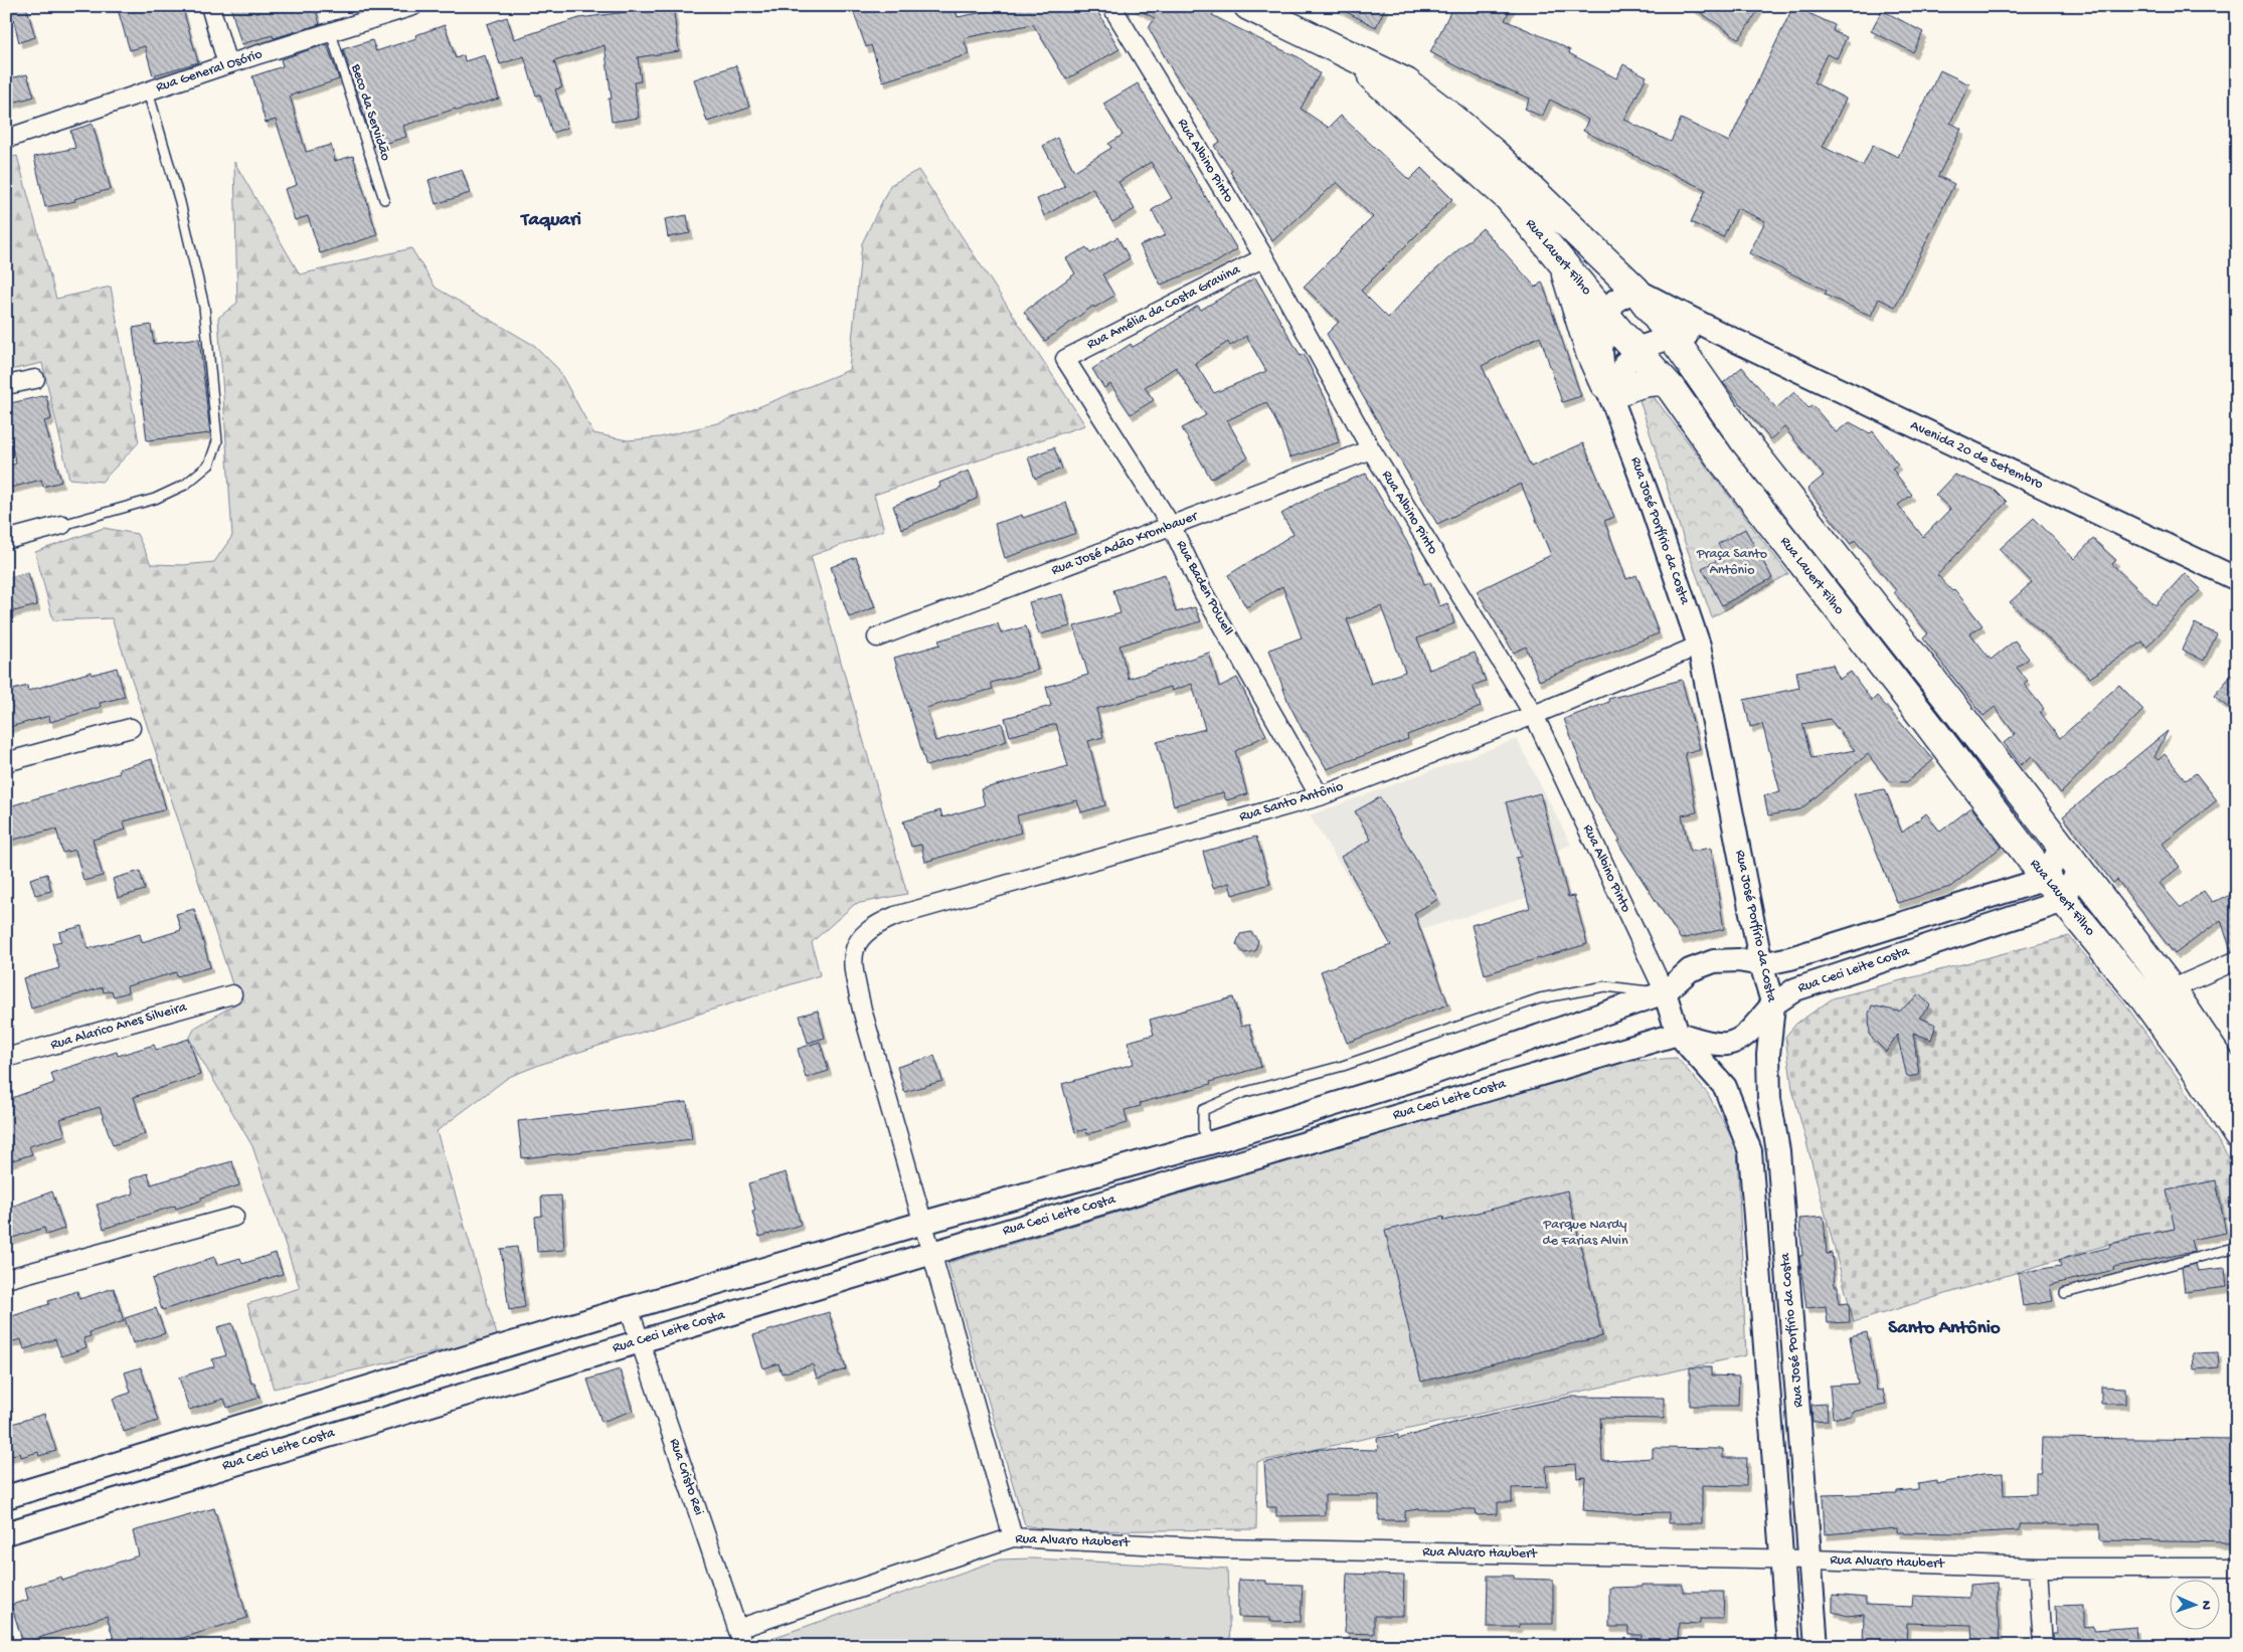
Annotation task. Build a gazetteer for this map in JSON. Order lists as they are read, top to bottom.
{
  "streets": {
    "main road": ["Rua Lauert Filho"],
    "street": [
      "Rua General Osório",
      "Rua Albino Pinto",
      "Rua Amélia da Costa Gravina",
      "Avenida 20 de Setembro",
      "Rua José Porfírio da Costa",
      "Rua José Adão Krombauer",
      "Rua Baden Powell",
      "Rua Santo Antônio",
      "Rua Ceci Leite Costa",
      "Rua Alarico Anes Silveira",
      "Rua Cristo Rei",
      "Rua Alvaro Haubert"
    ],
    "lane": ["Beco da Servidão"]
  },
  "crossings": [
    ["Rua General Osório", "Beco da Servidão"],
    ["Rua Albino Pinto", "Rua Amélia da Costa Gravina"],
    ["Rua Albino Pinto", "Rua José Porfírio da Costa"],
    ["Rua Albino Pinto", "Rua José Adão Krombauer"],
    ["Rua Albino Pinto", "Rua Santo Antônio"],
    ["Rua Albino Pinto", "Rua Ceci Leite Costa"],
    ["Rua Lauert Filho", "Avenida 20 de Setembro"],
    ["Rua Lauert Filho", "Rua José Porfírio da Costa"],
    ["Rua Lauert Filho", "Rua Ceci Leite Costa"],
    ["Rua Amélia da Costa Gravina", "Rua Baden Powell"],
    ["Rua José Porfírio da Costa", "Rua Santo Antônio"],
    ["Rua José Porfírio da Costa", "Rua Ceci Leite Costa"],
    ["Rua José Porfírio da Costa", "Rua Alvaro Haubert"],
    ["Rua José Adão Krombauer", "Rua Baden Powell"],
    ["Rua Baden Powell", "Rua Santo Antônio"],
    ["Rua Santo Antônio", "Rua Ceci Leite Costa"],
    ["Rua Ceci Leite Costa", "Rua Cristo Rei"],
    ["Rua Cristo Rei", "Rua Alvaro Haubert"]
  ],
  "districts": ["Taquari", "Santo Antônio"],
  "parks": ["Praça Santo Antônio", "Parque Nardy de Farias Alvin"],
  "north": "right"
}
